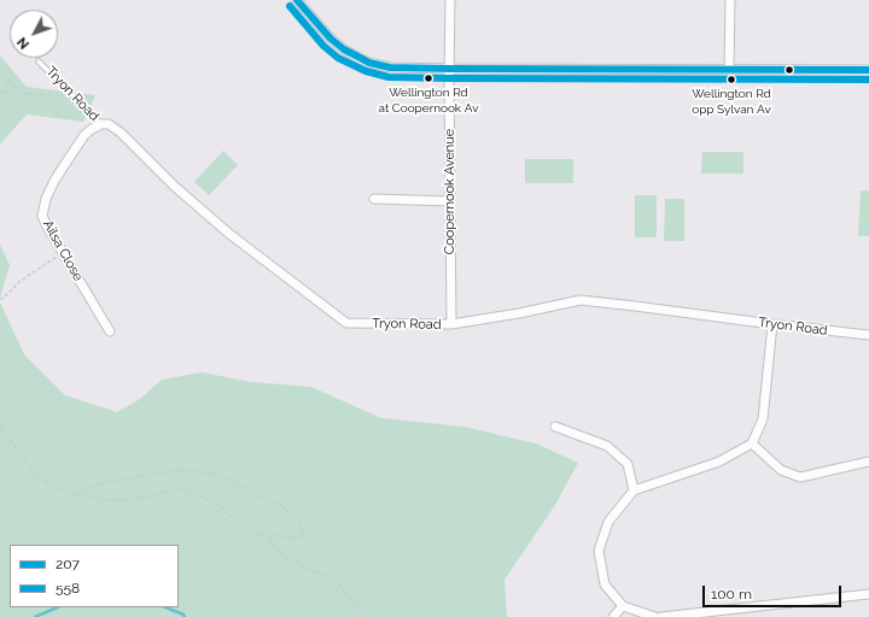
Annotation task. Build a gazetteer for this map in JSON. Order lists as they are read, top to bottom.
{
  "streets": {
    "street": ["Tryon Road", "Coopernook Avenue", "Ailsa Close"]
  },
  "crossings": [
    ["Tryon Road", "Coopernook Avenue"],
    ["Tryon Road", "Ailsa Close"]
  ],
  "places": ["Wellington Rd at Coopernook Av", "Wellington Rd opp Sylvan Av"],
  "lines": ["transit line 207", "transit line 558"],
  "legend": ["207", "558"],
  "scale_bar": "100 m",
  "north": "bottom left"
}
